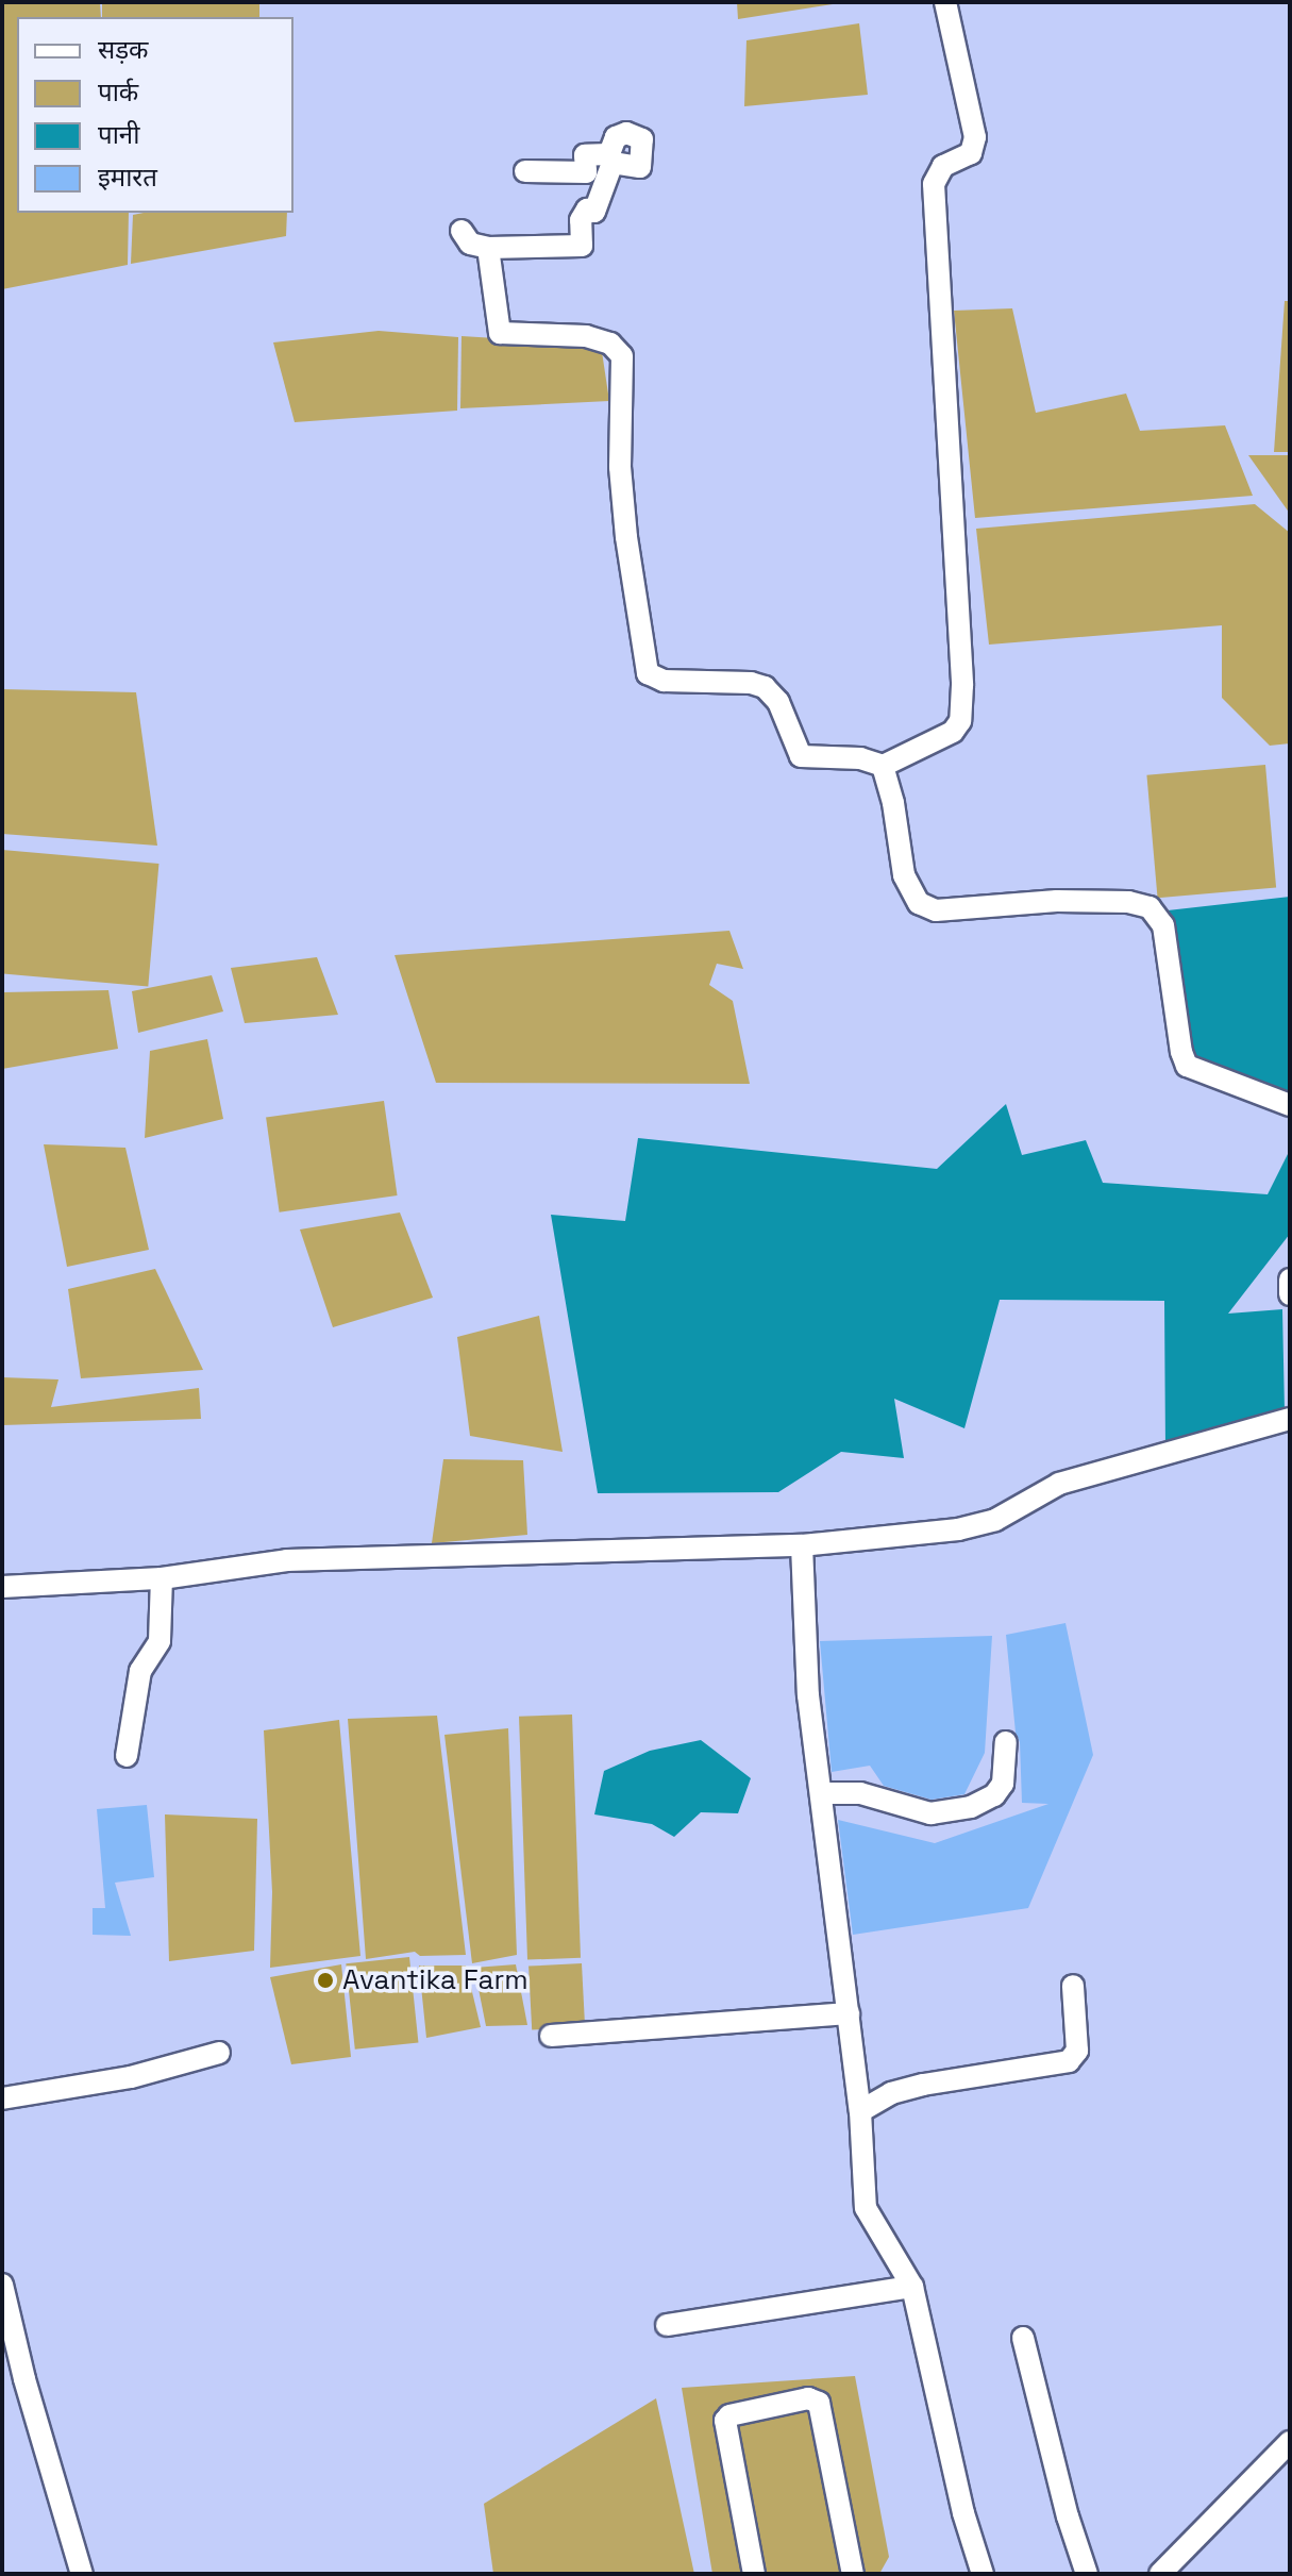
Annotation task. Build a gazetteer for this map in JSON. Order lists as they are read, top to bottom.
{
  "places": ["Avantika Farm"],
  "legend": [
    "सड़क",
    "पार्क",
    "पानी",
    "इमारत"
  ]
}
